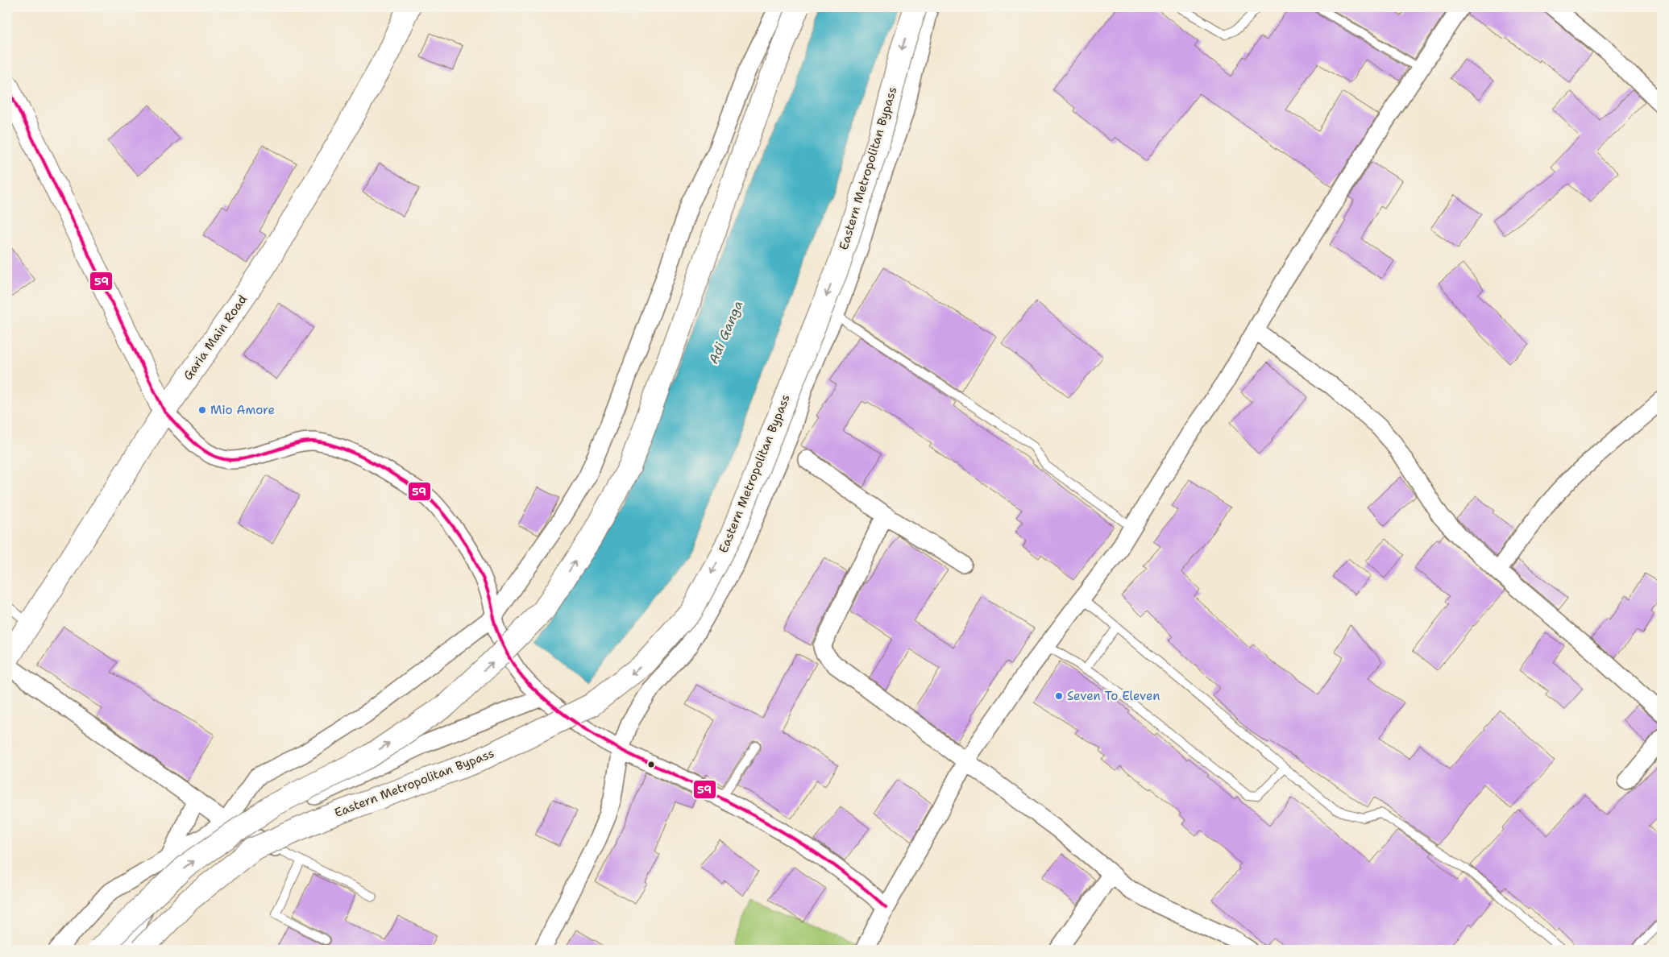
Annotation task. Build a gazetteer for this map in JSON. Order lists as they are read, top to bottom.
{
  "streets": {
    "main road": ["Eastern Metropolitan Bypass", "Garia Main Road"]
  },
  "water": ["Adi Ganga"],
  "places": ["Mio Amore", "Seven To Eleven"],
  "lines": ["transit line 59"]
}
